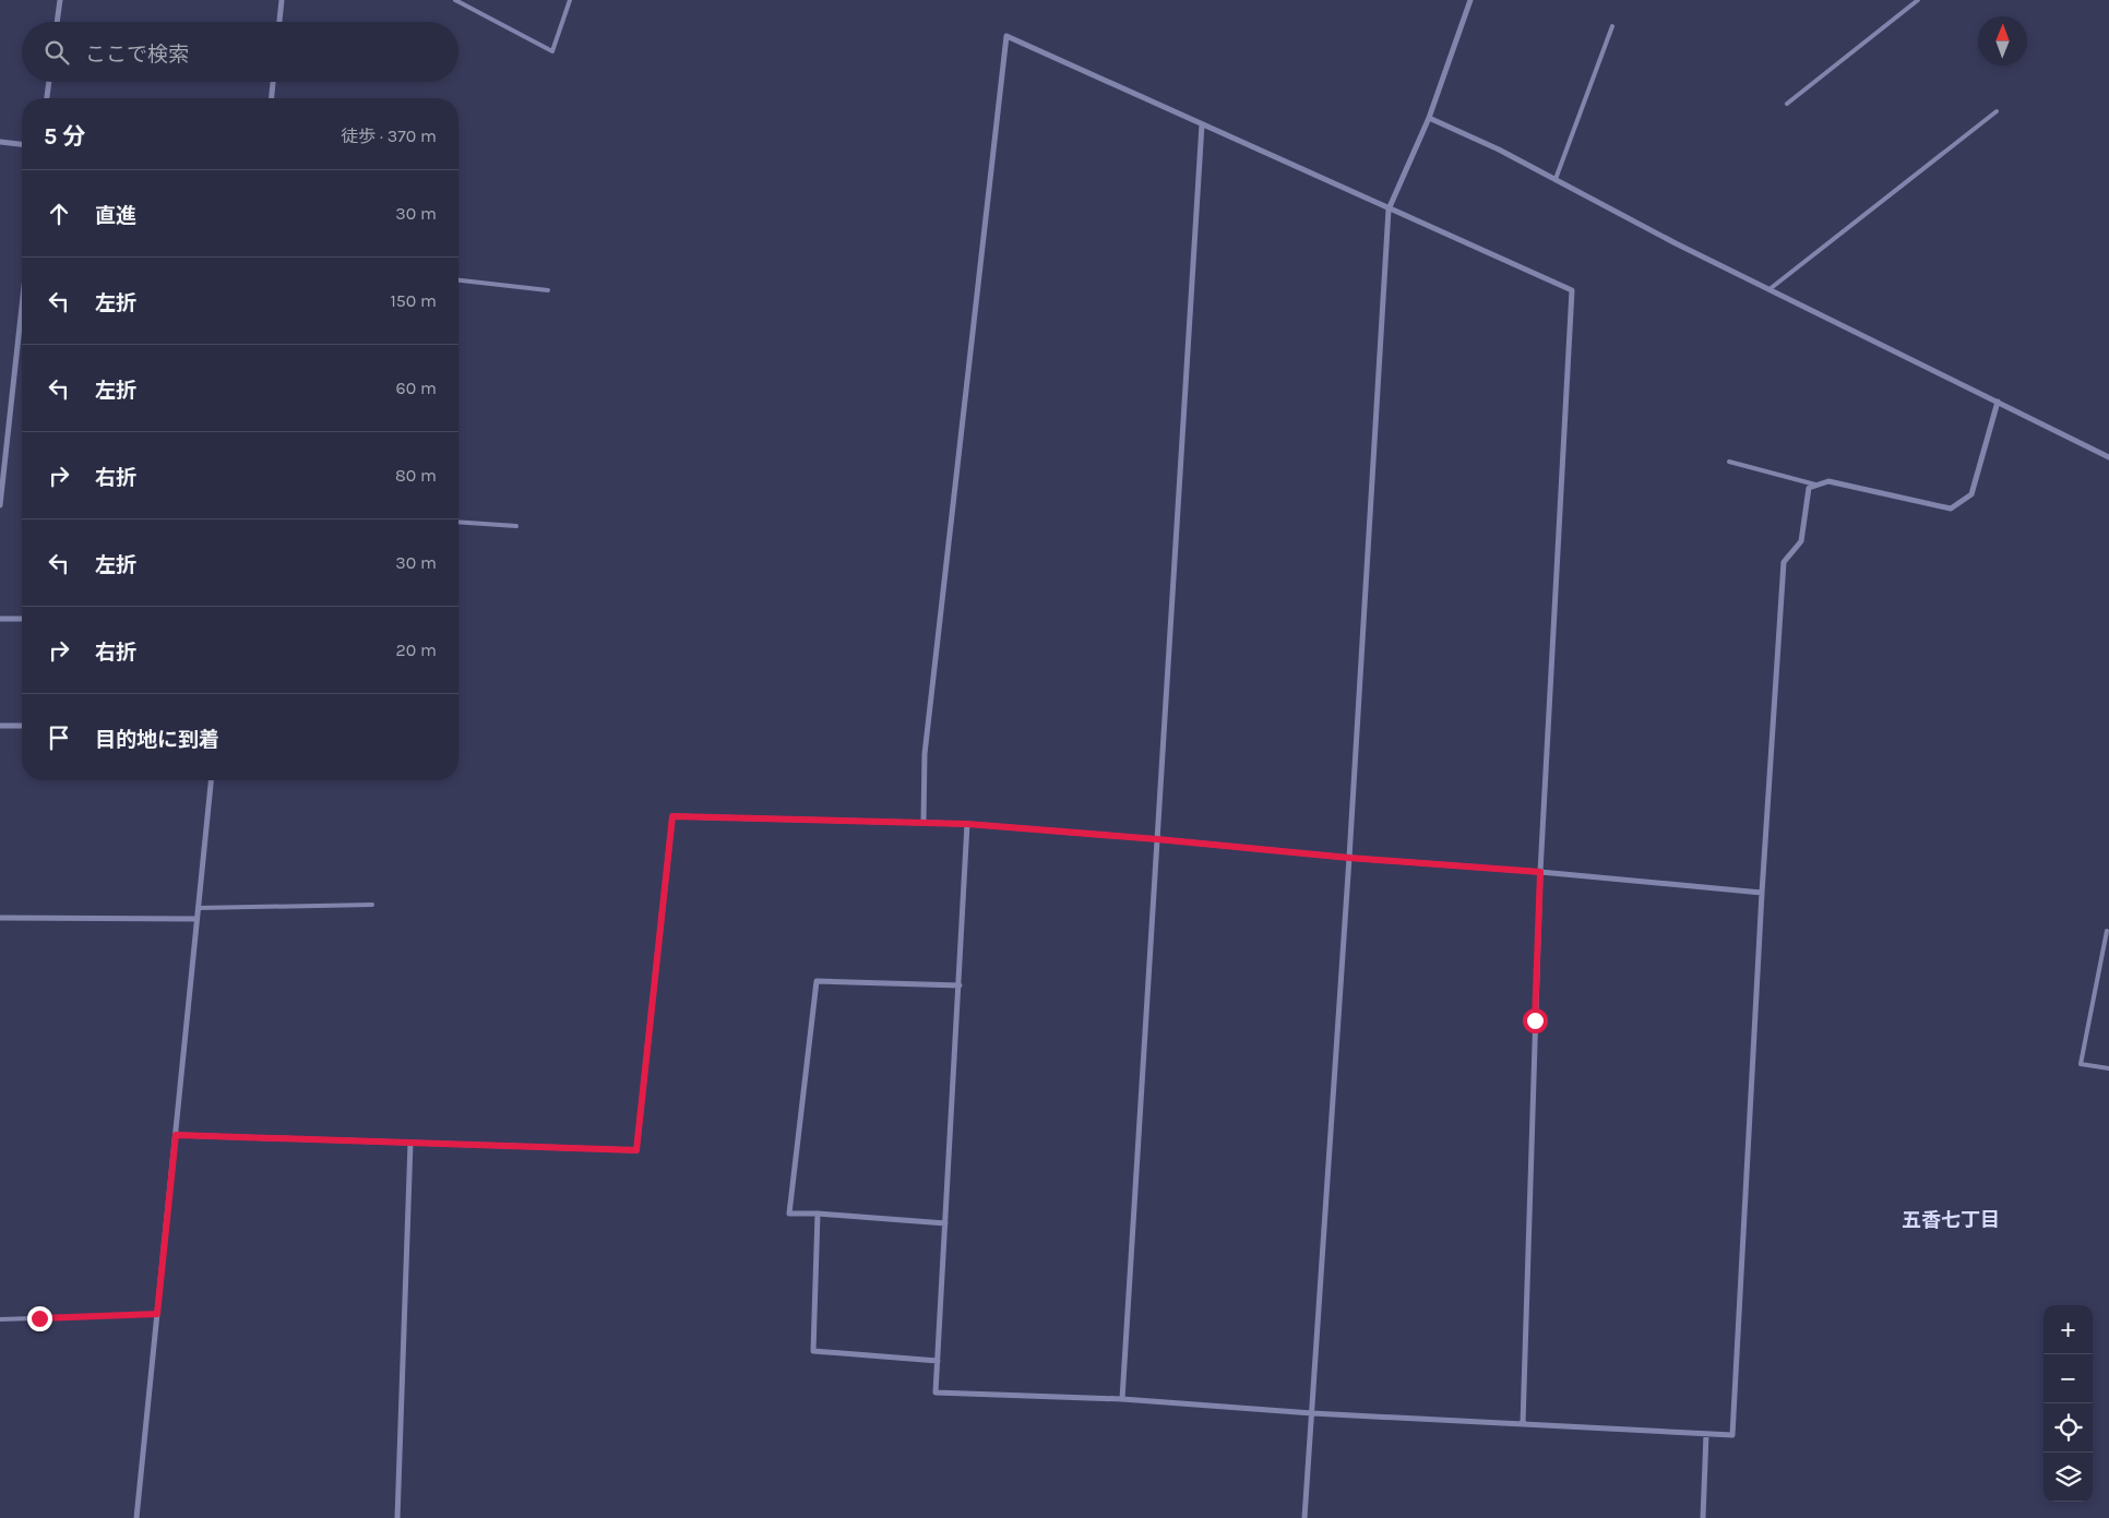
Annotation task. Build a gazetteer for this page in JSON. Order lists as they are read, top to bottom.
{
  "districts": ["五香七丁目"],
  "north": "top",
  "page": {
    "search": "ここで検索",
    "heading": ["5 分", "徒歩 · 370 m"],
    "list": [
      ["直進", "30 m"],
      ["左折", "150 m"],
      ["左折", "60 m"],
      ["右折", "80 m"],
      ["左折", "30 m"],
      ["右折", "20 m"],
      "目的地に到着"
    ],
    "map_buttons": ["+", "−"]
  }
}
